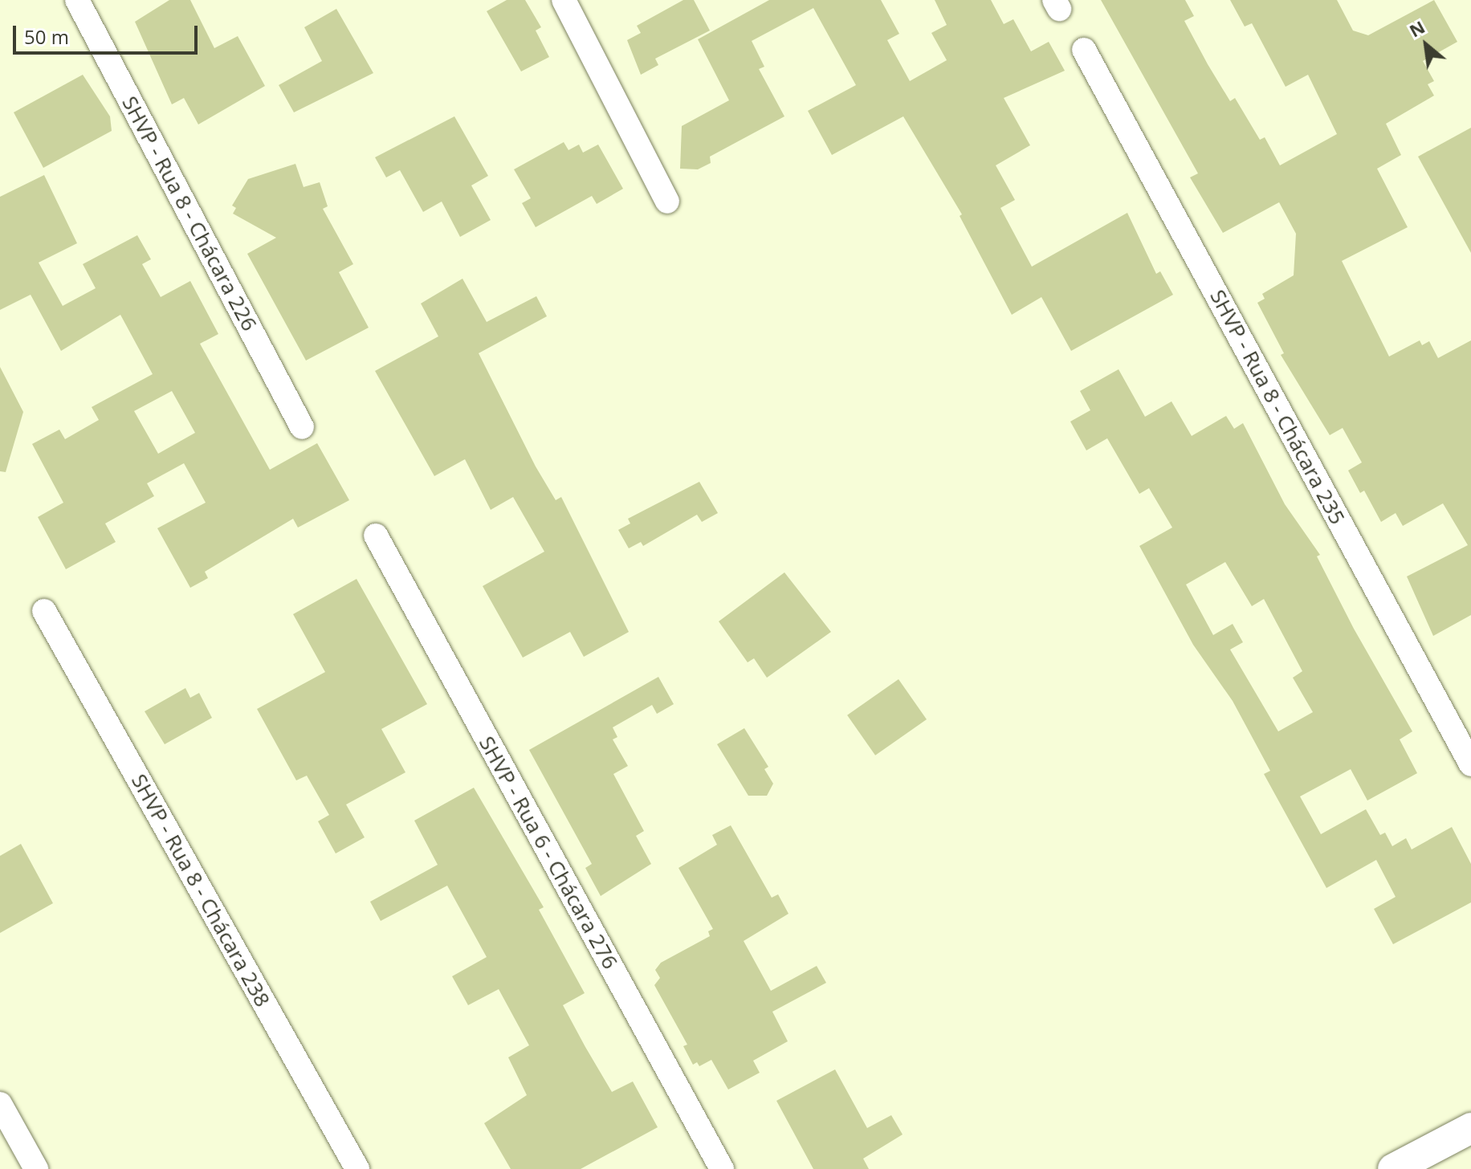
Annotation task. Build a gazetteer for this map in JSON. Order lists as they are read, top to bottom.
{
  "streets": {
    "street": [
      "SHVP - Rua 8 - Chácara 226",
      "SHVP - Rua 8 - Chácara 235",
      "SHVP - Rua 6 - Chácara 276",
      "SHVP - Rua 8 - Chácara 238"
    ]
  },
  "scale_bar": "50 m",
  "north": "top left"
}
